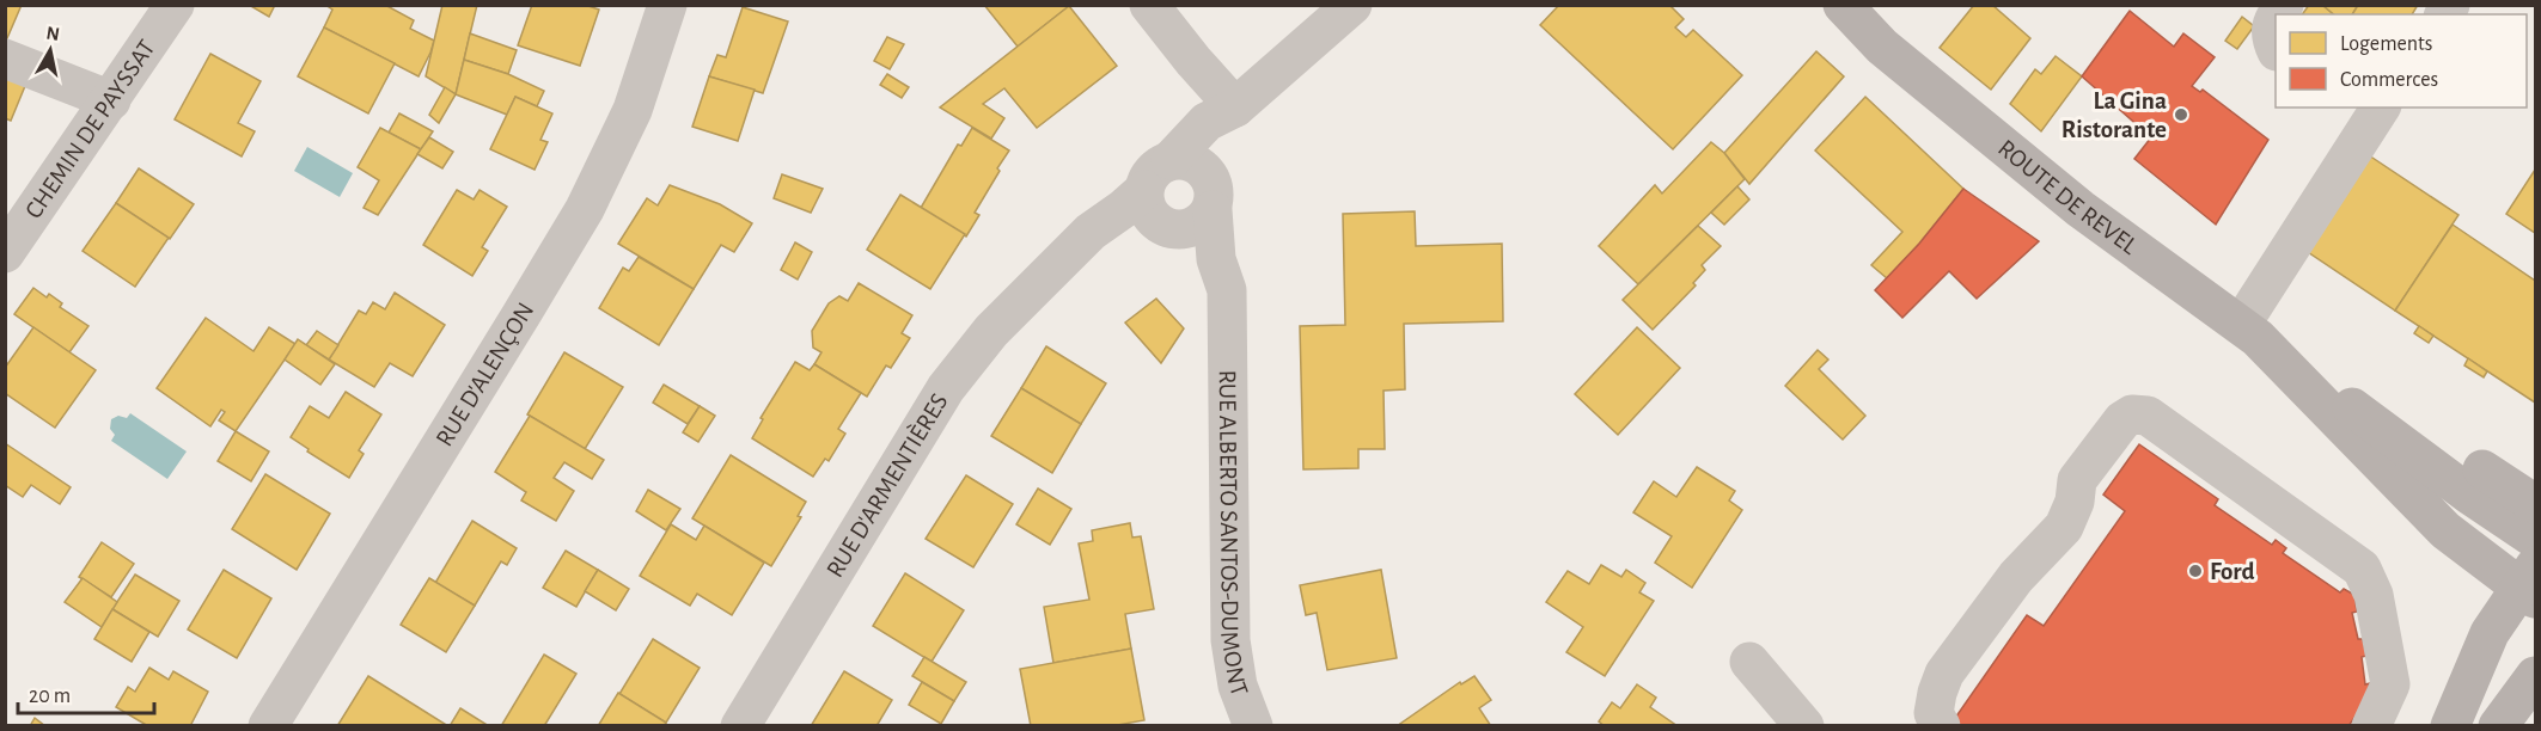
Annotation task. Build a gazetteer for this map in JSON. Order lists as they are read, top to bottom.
{
  "streets": {
    "main road": ["ROUTE DE REVEL"],
    "street": [
      "CHEMIN DE PAYSSAT",
      "RUE D'ALENÇON",
      "RUE D'ARMENTIÈRES",
      "RUE ALBERTO SANTOS-DUMONT"
    ]
  },
  "crossings": [
    ["RUE D'ARMENTIÈRES", "RUE ALBERTO SANTOS-DUMONT"]
  ],
  "places": ["La Gina Ristorante", "Ford"],
  "legend": ["Logements", "Commerces"],
  "scale_bar": "20 m",
  "north": "top"
}
